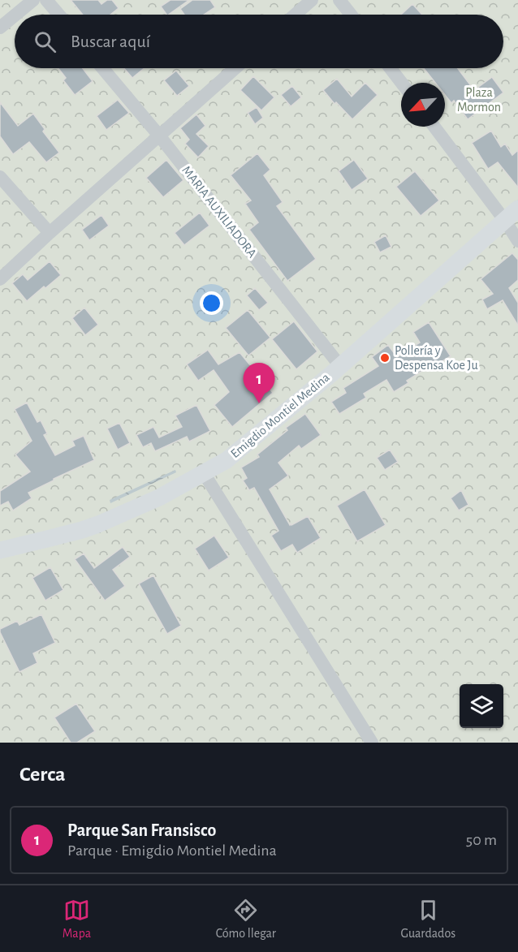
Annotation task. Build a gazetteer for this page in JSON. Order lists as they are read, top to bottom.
{
  "streets": {
    "main road": ["Emigdio Montiel Medina"],
    "street": ["MARIA AUXILIADORA"]
  },
  "crossings": [
    ["MARIA AUXILIADORA", "Emigdio Montiel Medina"]
  ],
  "parks": ["Plaza Mormon"],
  "places": ["Pollería y Despensa Koe Ju"],
  "north": "bottom left",
  "page": {
    "search": "Buscar aquí",
    "pins": "1",
    "heading": "Cerca",
    "list": [
      {
        "mark": "1",
        "name": "Parque San Fransisco",
        "note": "Parque · Emigdio Montiel Medina",
        "value": "50 m"
      }
    ],
    "nav": ["Mapa", "Cómo llegar", "Guardados"]
  }
}
